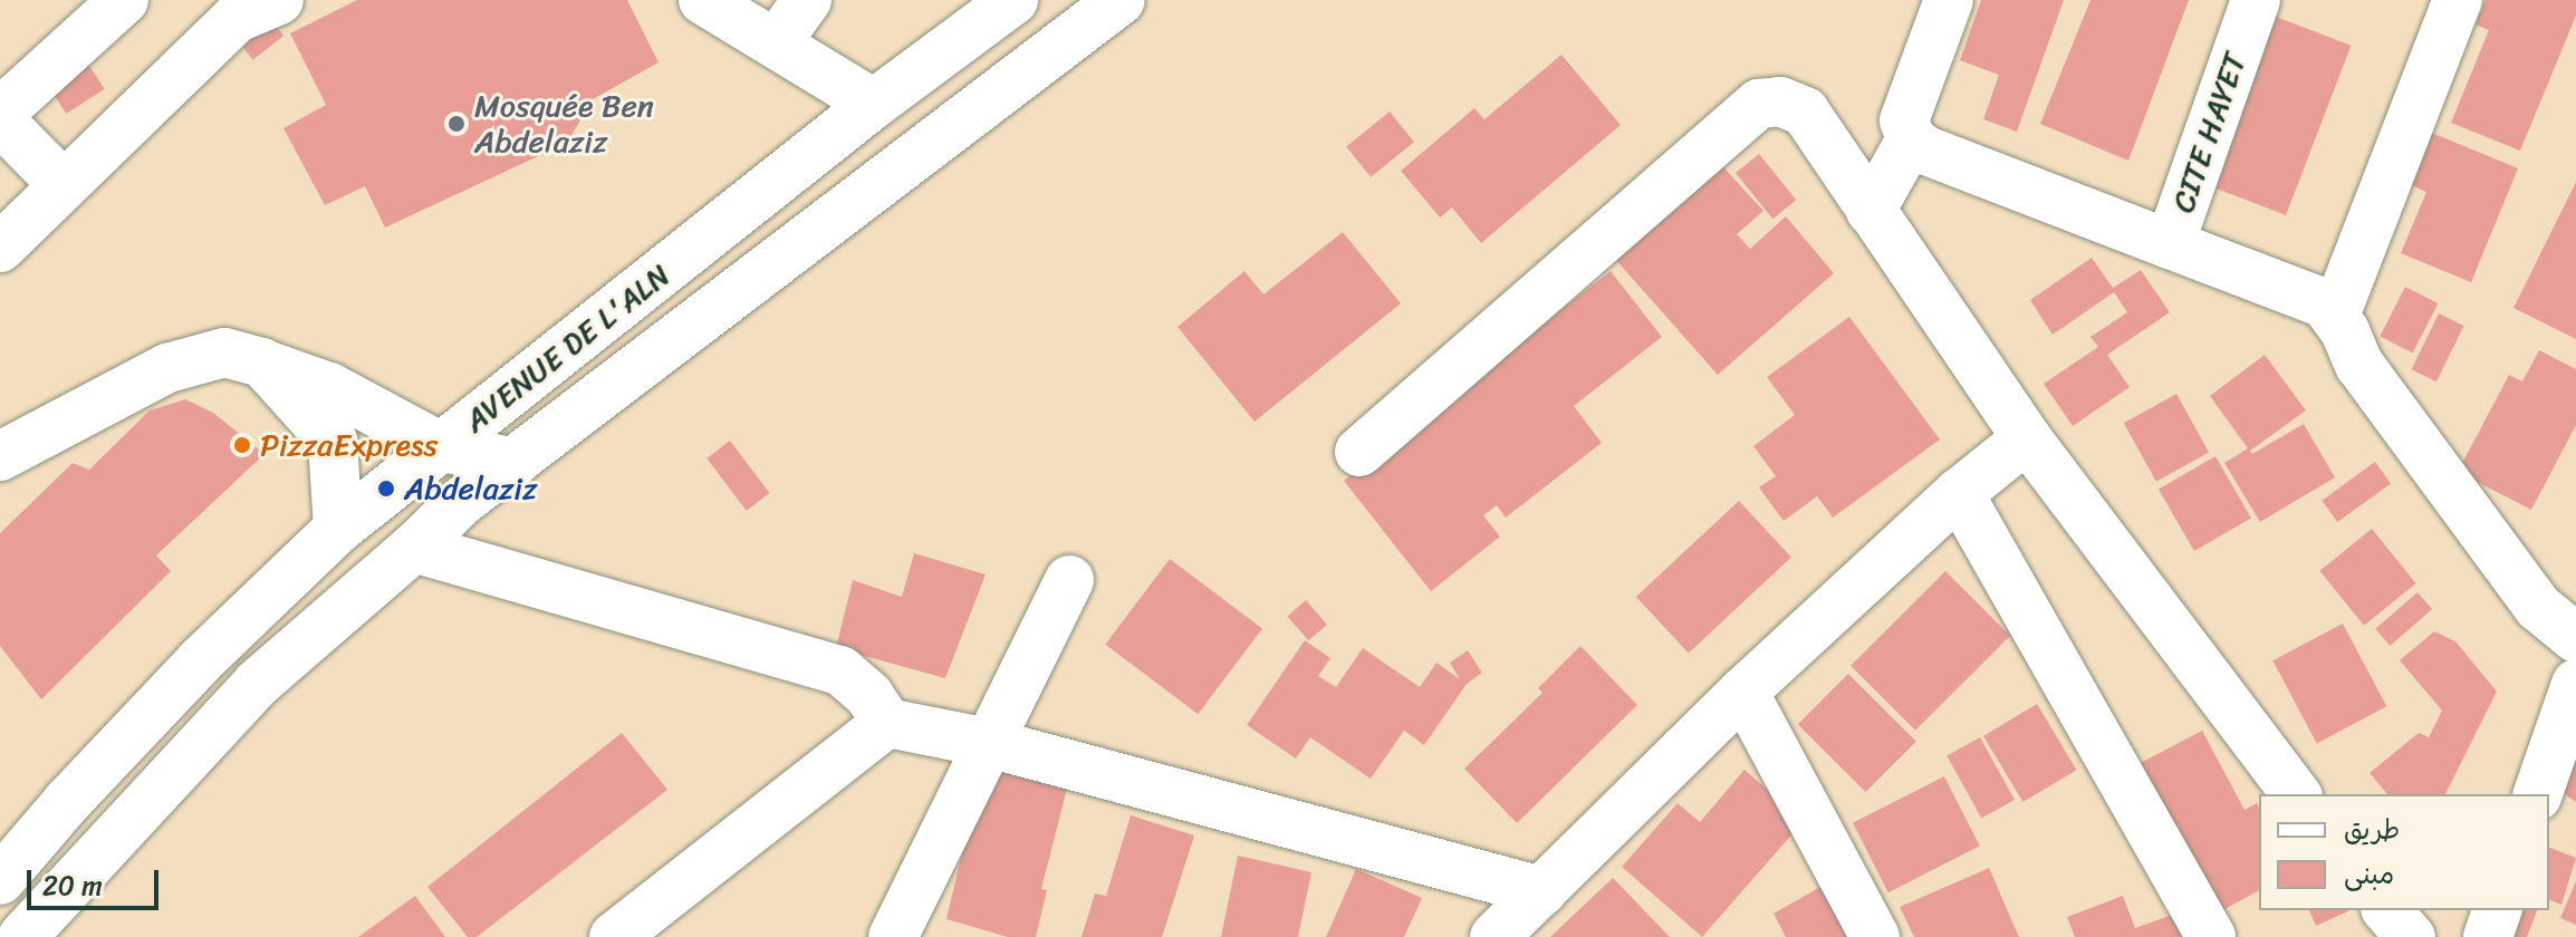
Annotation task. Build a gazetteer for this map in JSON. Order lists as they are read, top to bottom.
{
  "streets": {
    "street": ["CITE HAYET", "AVENUE DE L'ALN"]
  },
  "places": ["Mosquée Ben Abdelaziz", "PizzaExpress", "Abdelaziz"],
  "legend": ["طريق", "مبنى"],
  "scale_bar": "20 m"
}
